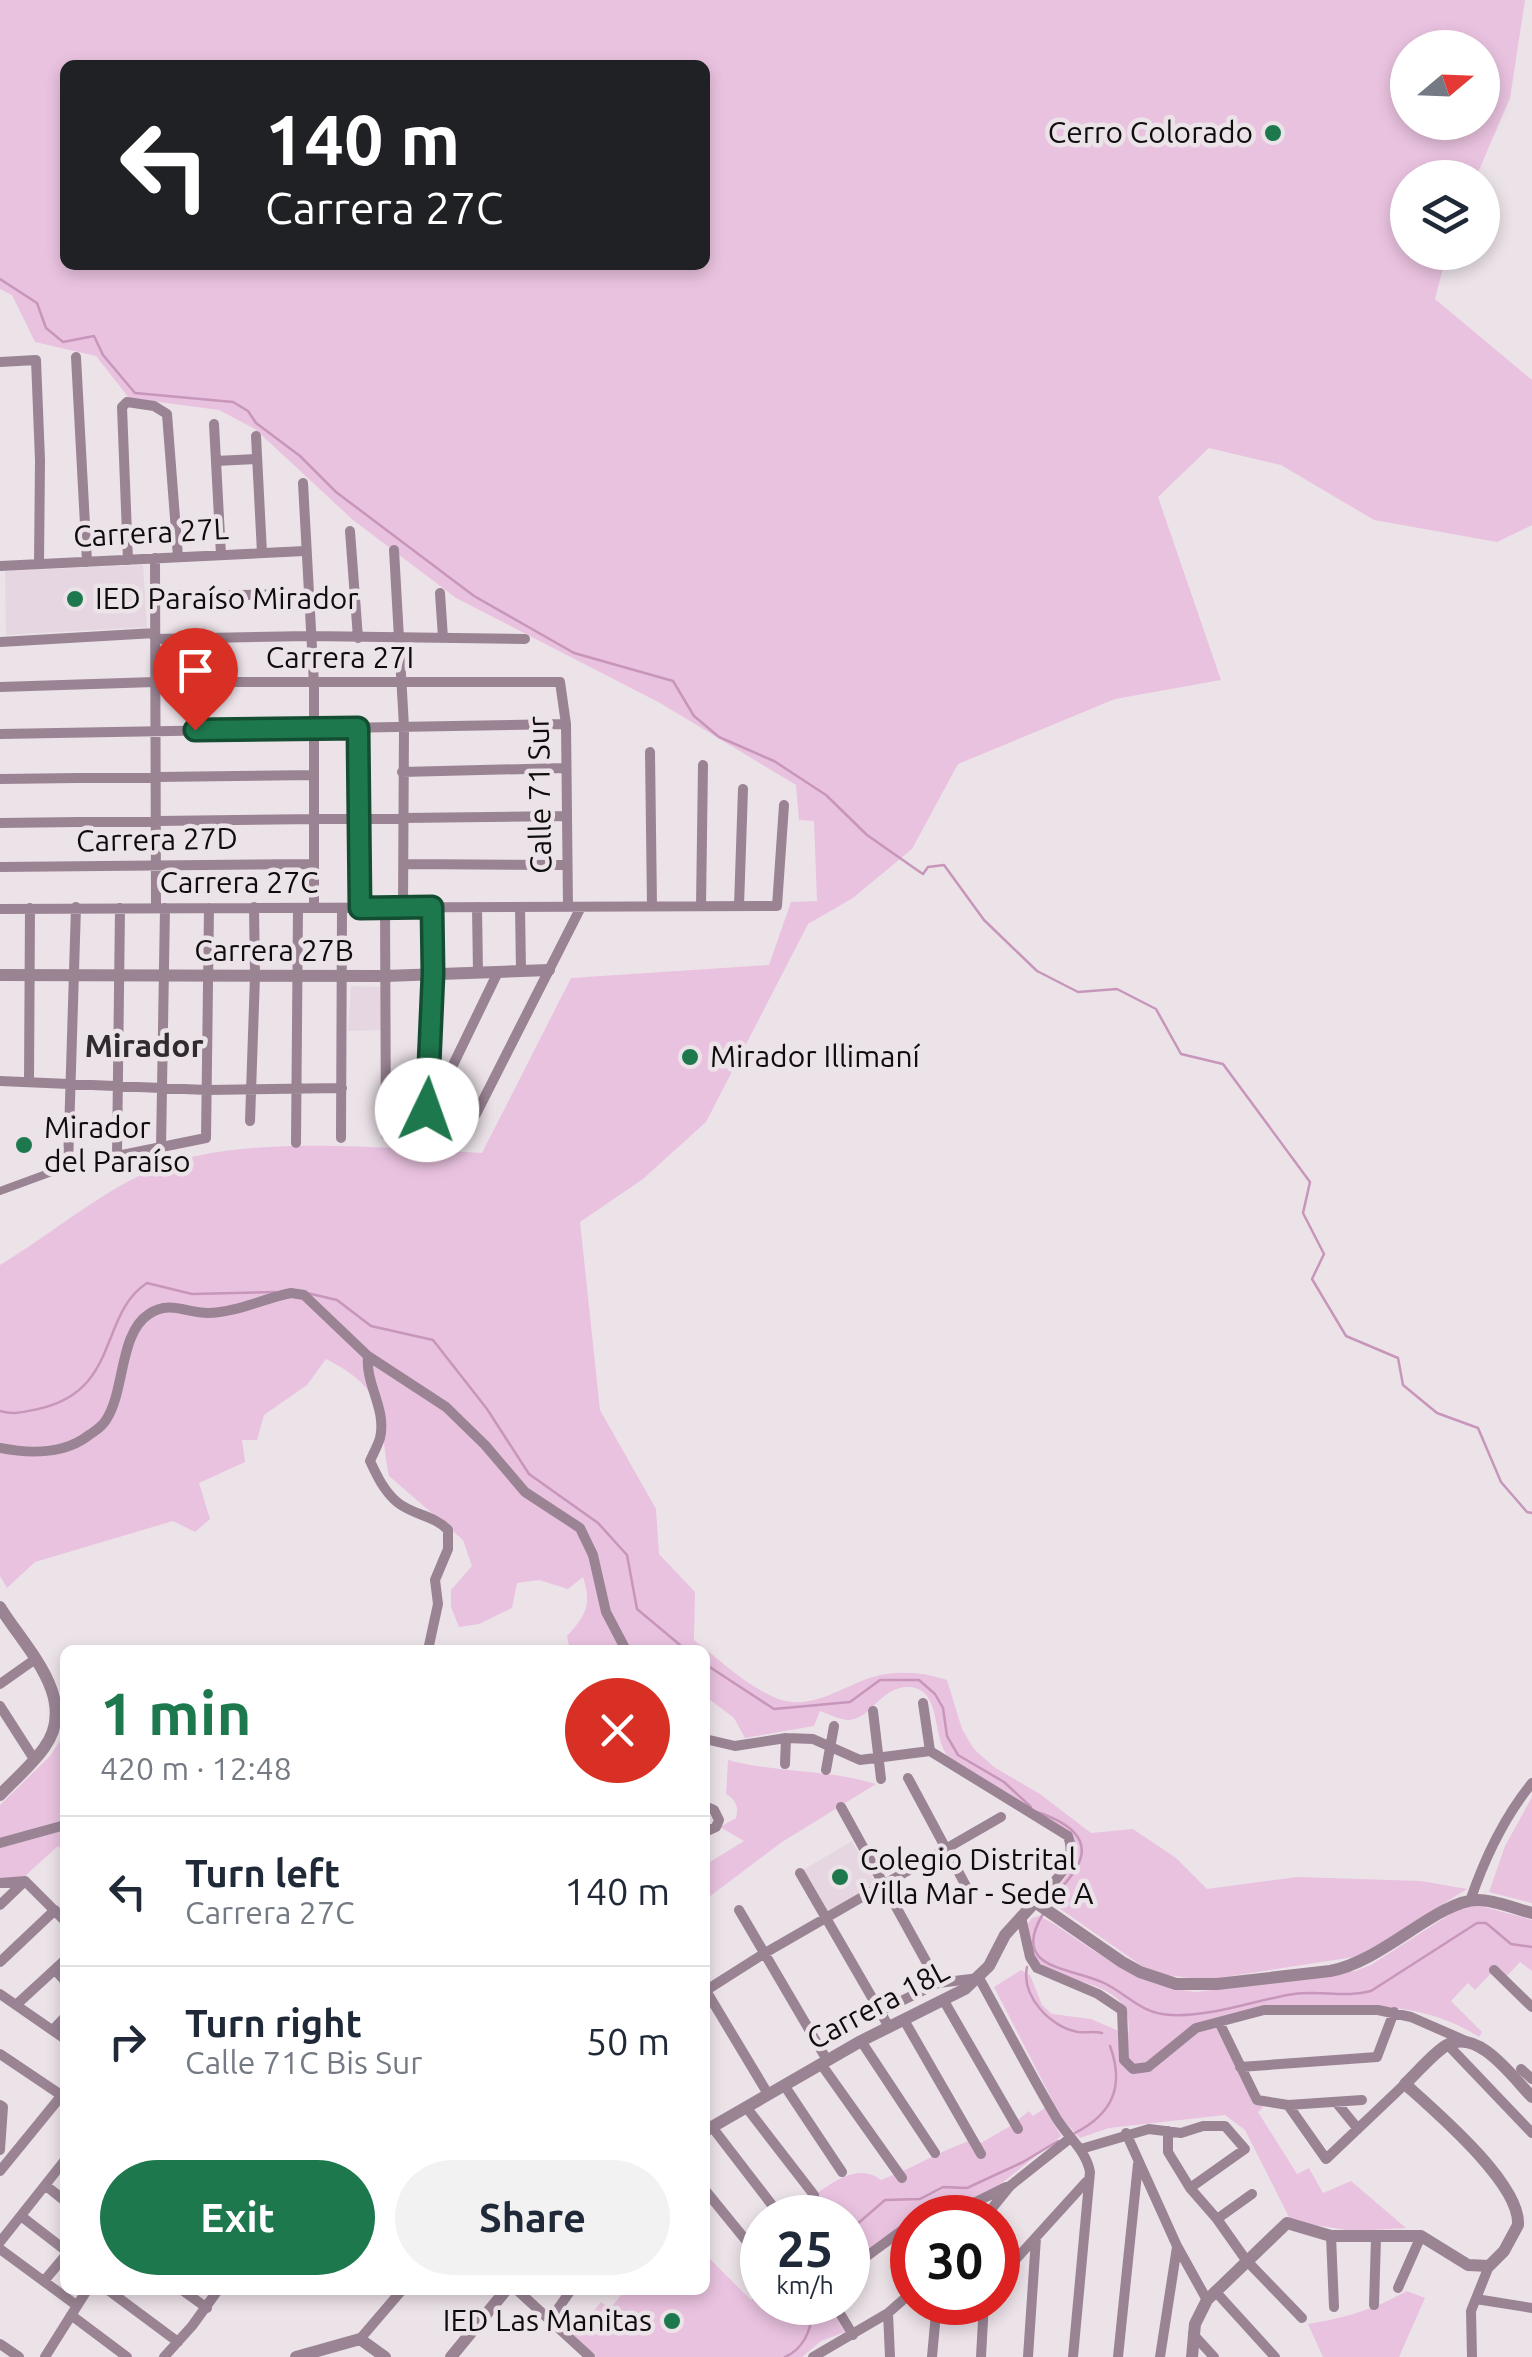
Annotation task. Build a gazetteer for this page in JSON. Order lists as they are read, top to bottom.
{
  "streets": {
    "street": [
      "Carrera 27L",
      "Carrera 27I",
      "Calle 71 Sur",
      "Carrera 27D",
      "Carrera 27C",
      "Carrera 27B",
      "Carrera 18L"
    ]
  },
  "crossings": [
    ["Carrera 27I", "Calle 71 Sur"],
    ["Calle 71 Sur", "Carrera 27C"]
  ],
  "districts": ["Mirador"],
  "places": [
    "Cerro Colorado",
    "IED Paraíso Mirador",
    "Mirador Illimaní",
    "Mirador del Paraíso",
    "Colegio Distrital Villa Mar - Sede A",
    "IED Las Manitas"
  ],
  "north": "right",
  "page": {
    "turn": ["140 m", "Carrera 27C"],
    "heading": ["1 min", "420 m · 12:48"],
    "list": [
      {
        "name": "Turn left",
        "note": "Carrera 27C",
        "value": "140 m"
      },
      {
        "name": "Turn right",
        "note": "Calle 71C Bis Sur",
        "value": "50 m"
      }
    ],
    "buttons": ["Exit", "Share"],
    "speed": "25 km/h",
    "limit": "30"
  }
}
